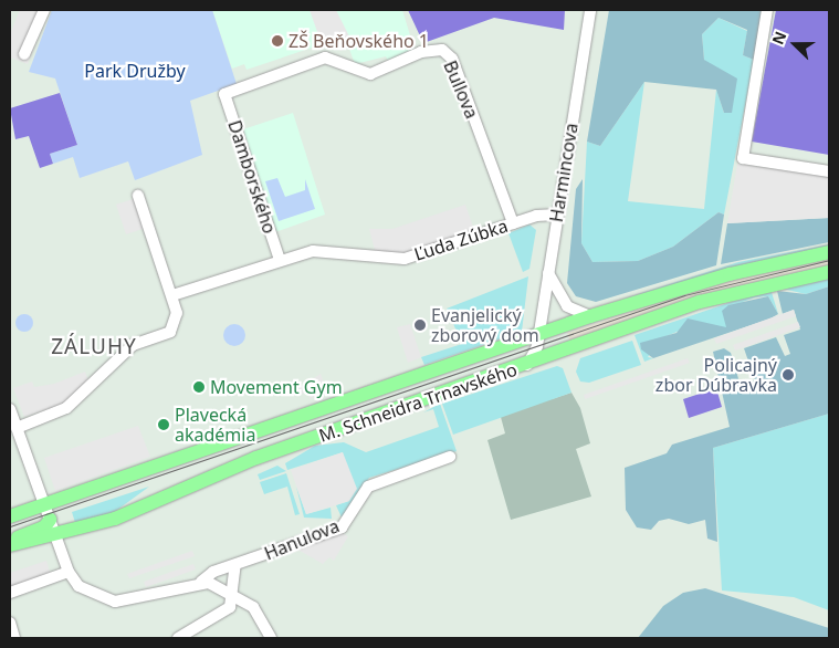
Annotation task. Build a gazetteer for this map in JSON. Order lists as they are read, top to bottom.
{
  "streets": {
    "main road": ["M. Schneidra Trnavského"],
    "street": [
      "Bullova",
      "Harmincova",
      "Damborského",
      "Ľuda Zúbka",
      "Hanulova"
    ]
  },
  "crossings": [
    ["Bullova", "Damborského"],
    ["Bullova", "Ľuda Zúbka"],
    ["Harmincova", "Ľuda Zúbka"],
    ["Harmincova", "M. Schneidra Trnavského"],
    ["Damborského", "Ľuda Zúbka"],
    ["M. Schneidra Trnavského", "Hanulova"]
  ],
  "districts": ["ZÁLUHY"],
  "parks": ["Park Družby"],
  "places": [
    "ZŠ Beňovského 1",
    "Evanjelický zborový dom",
    "Policajný zbor Dúbravka",
    "Movement Gym",
    "Plavecká akadémia"
  ],
  "north": "left"
}
